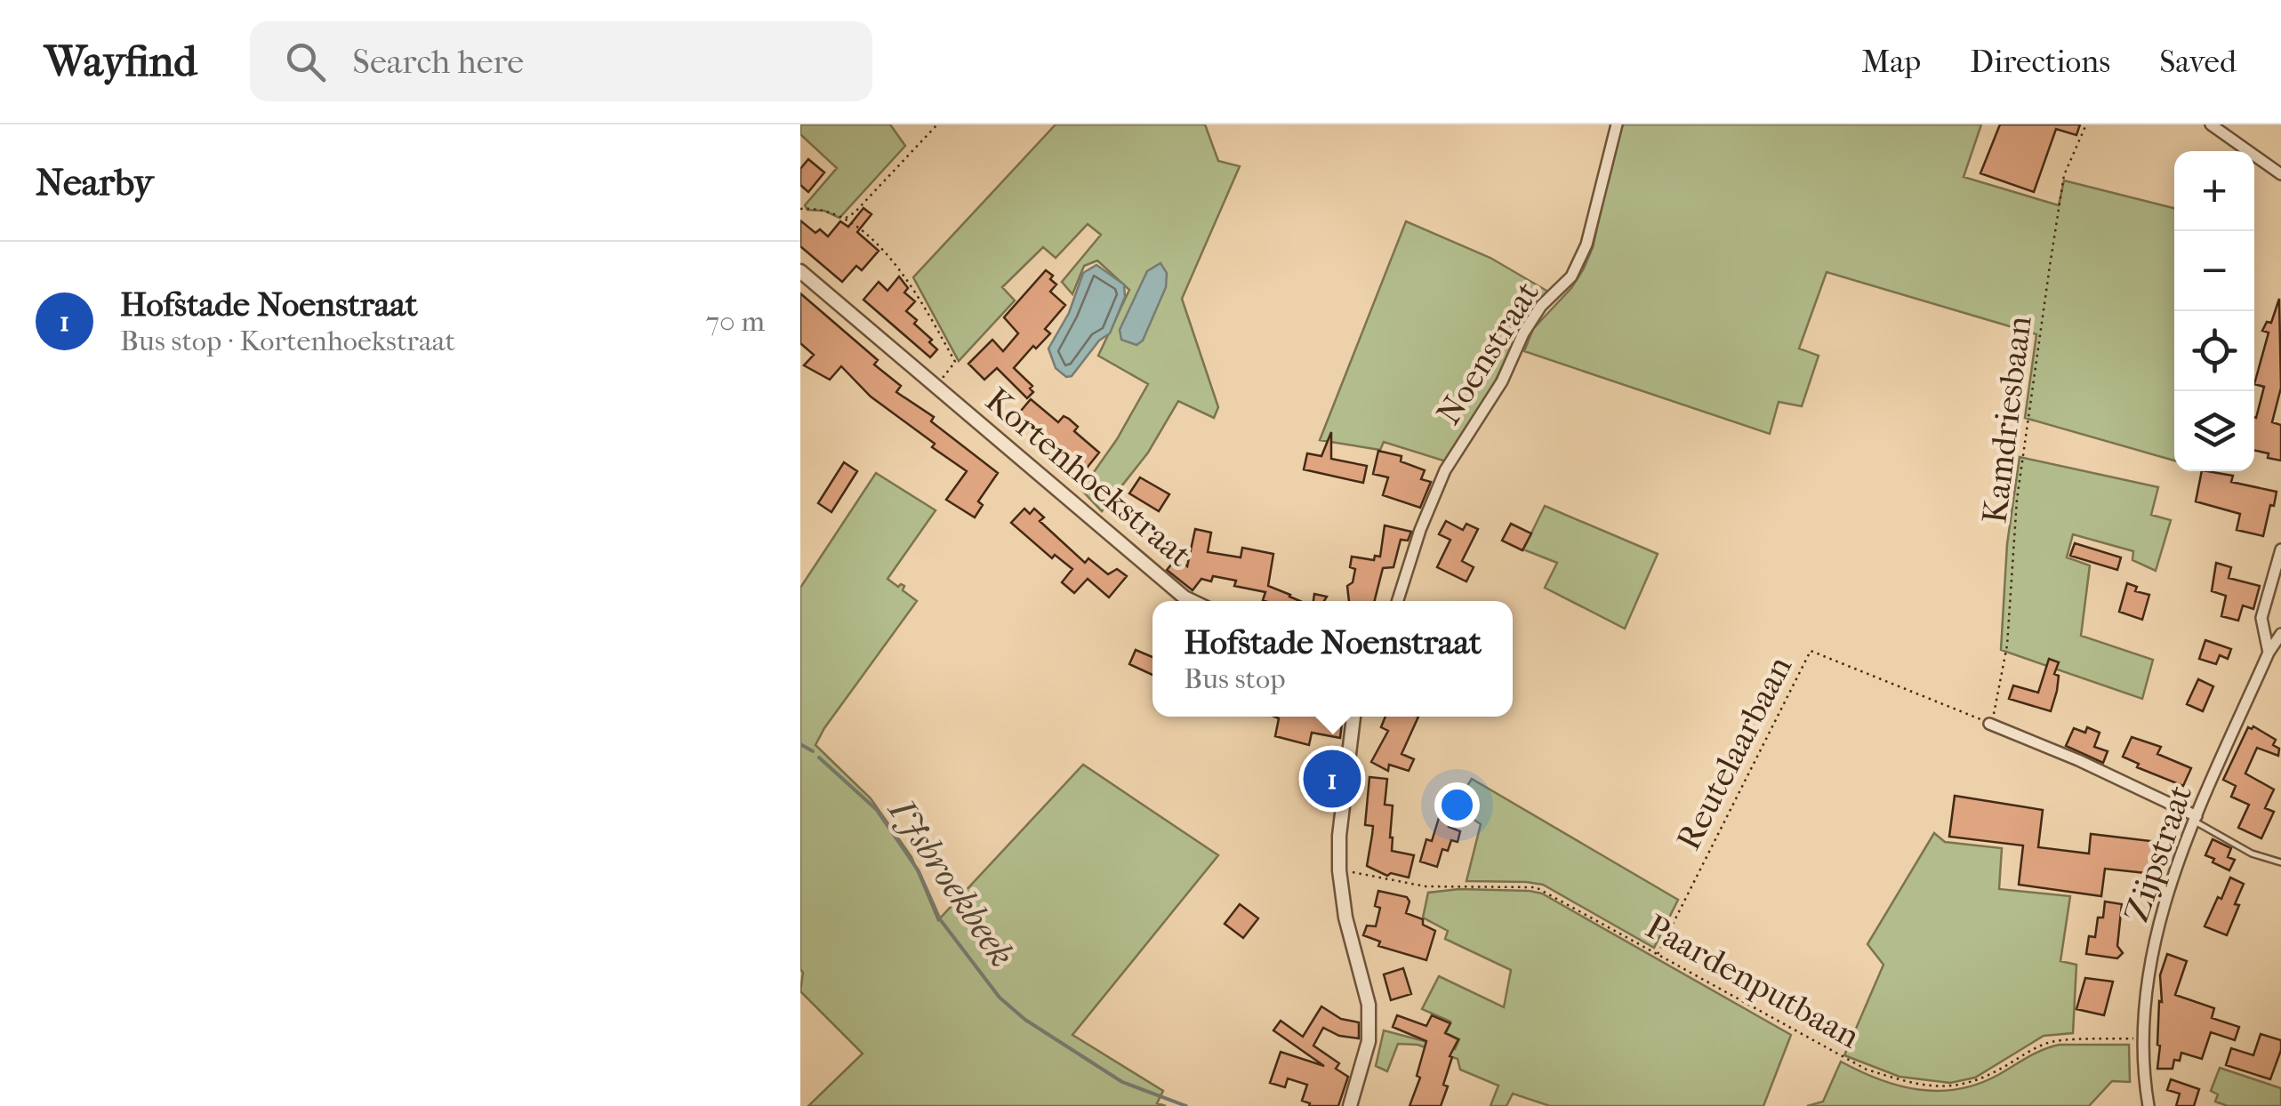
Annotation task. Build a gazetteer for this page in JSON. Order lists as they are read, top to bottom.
{
  "streets": {
    "street": ["Noenstraat", "Kortenhoekstraat", "Zijpstraat"],
    "path": ["Kamdriesbaan", "Reutelaarbaan", "Paardenputbaan"]
  },
  "crossings": [
    ["Kamdriesbaan", "Reutelaarbaan"],
    ["Reutelaarbaan", "Paardenputbaan"],
    ["Zijpstraat", "Paardenputbaan"]
  ],
  "water": ["IJsbroekbeek"],
  "page": {
    "header": "Wayfind",
    "search": "Search here",
    "nav": ["Map", "Directions", "Saved"],
    "heading": "Nearby",
    "map_buttons": ["+", "−"],
    "list": [
      {
        "mark": "1",
        "name": "Hofstade Noenstraat",
        "note": "Bus stop · Kortenhoekstraat",
        "value": "70 m"
      }
    ],
    "popup": ["Hofstade Noenstraat", "Bus stop"],
    "pins": "1"
  }
}
